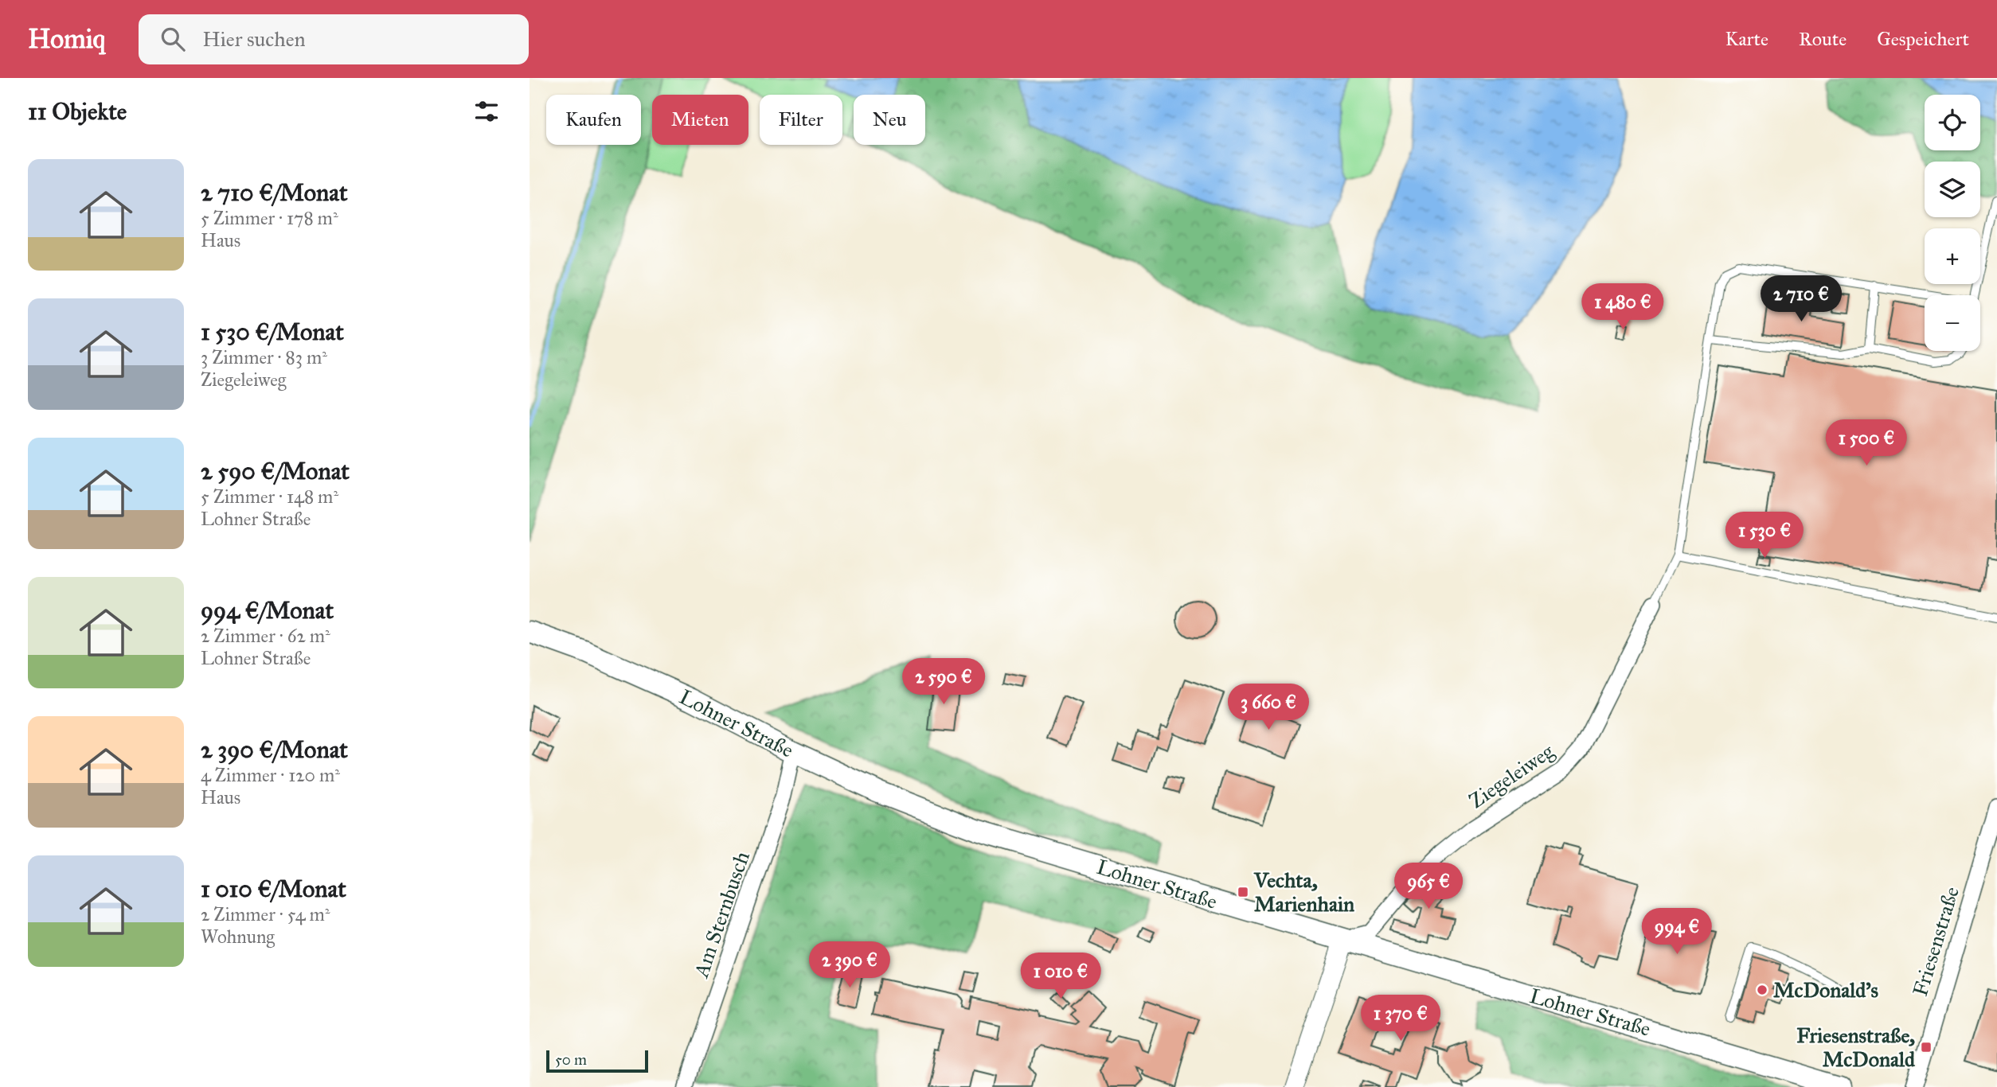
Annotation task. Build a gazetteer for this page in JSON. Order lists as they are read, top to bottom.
{
  "streets": {
    "main road": ["Lohner Straße"],
    "street": ["Ziegeleiweg", "Am Sternbusch", "Friesenstraße"]
  },
  "crossings": [
    ["Lohner Straße", "Ziegeleiweg"],
    ["Lohner Straße", "Am Sternbusch"]
  ],
  "places": {
    "transit": ["Vechta, Marienhain", "Friesenstraße, McDonald"],
    "other": ["McDonald's"]
  },
  "scale_bar": "50 m",
  "page": {
    "header": "Homiq",
    "search": "Hier suchen",
    "nav": ["Karte", "Route", "Gespeichert"],
    "heading": "11 Objekte",
    "map_buttons": ["+", "−"],
    "chip": [
      "Kaufen",
      "Mieten",
      "Filter",
      "Neu"
    ],
    "list": [
      {
        "name": "2 710 €/Monat",
        "note": "5 Zimmer · 178 m² · Haus"
      },
      {
        "name": "1 530 €/Monat",
        "note": "3 Zimmer · 83 m² · Ziegeleiweg"
      },
      {
        "name": "2 590 €/Monat",
        "note": "5 Zimmer · 148 m² · Lohner Straße"
      },
      {
        "name": "994 €/Monat",
        "note": "2 Zimmer · 62 m² · Lohner Straße"
      },
      {
        "name": "2 390 €/Monat",
        "note": "4 Zimmer · 120 m² · Haus"
      },
      {
        "name": "1 010 €/Monat",
        "note": "2 Zimmer · 54 m² · Wohnung"
      }
    ],
    "price": [
      "2 710 €",
      "1 480 €",
      "1 500 €",
      "1 530 €",
      "2 590 €",
      "3 660 €",
      "965 €",
      "994 €",
      "2 390 €",
      "1 010 €",
      "1 370 €"
    ],
    "scale": "50 m"
  }
}
